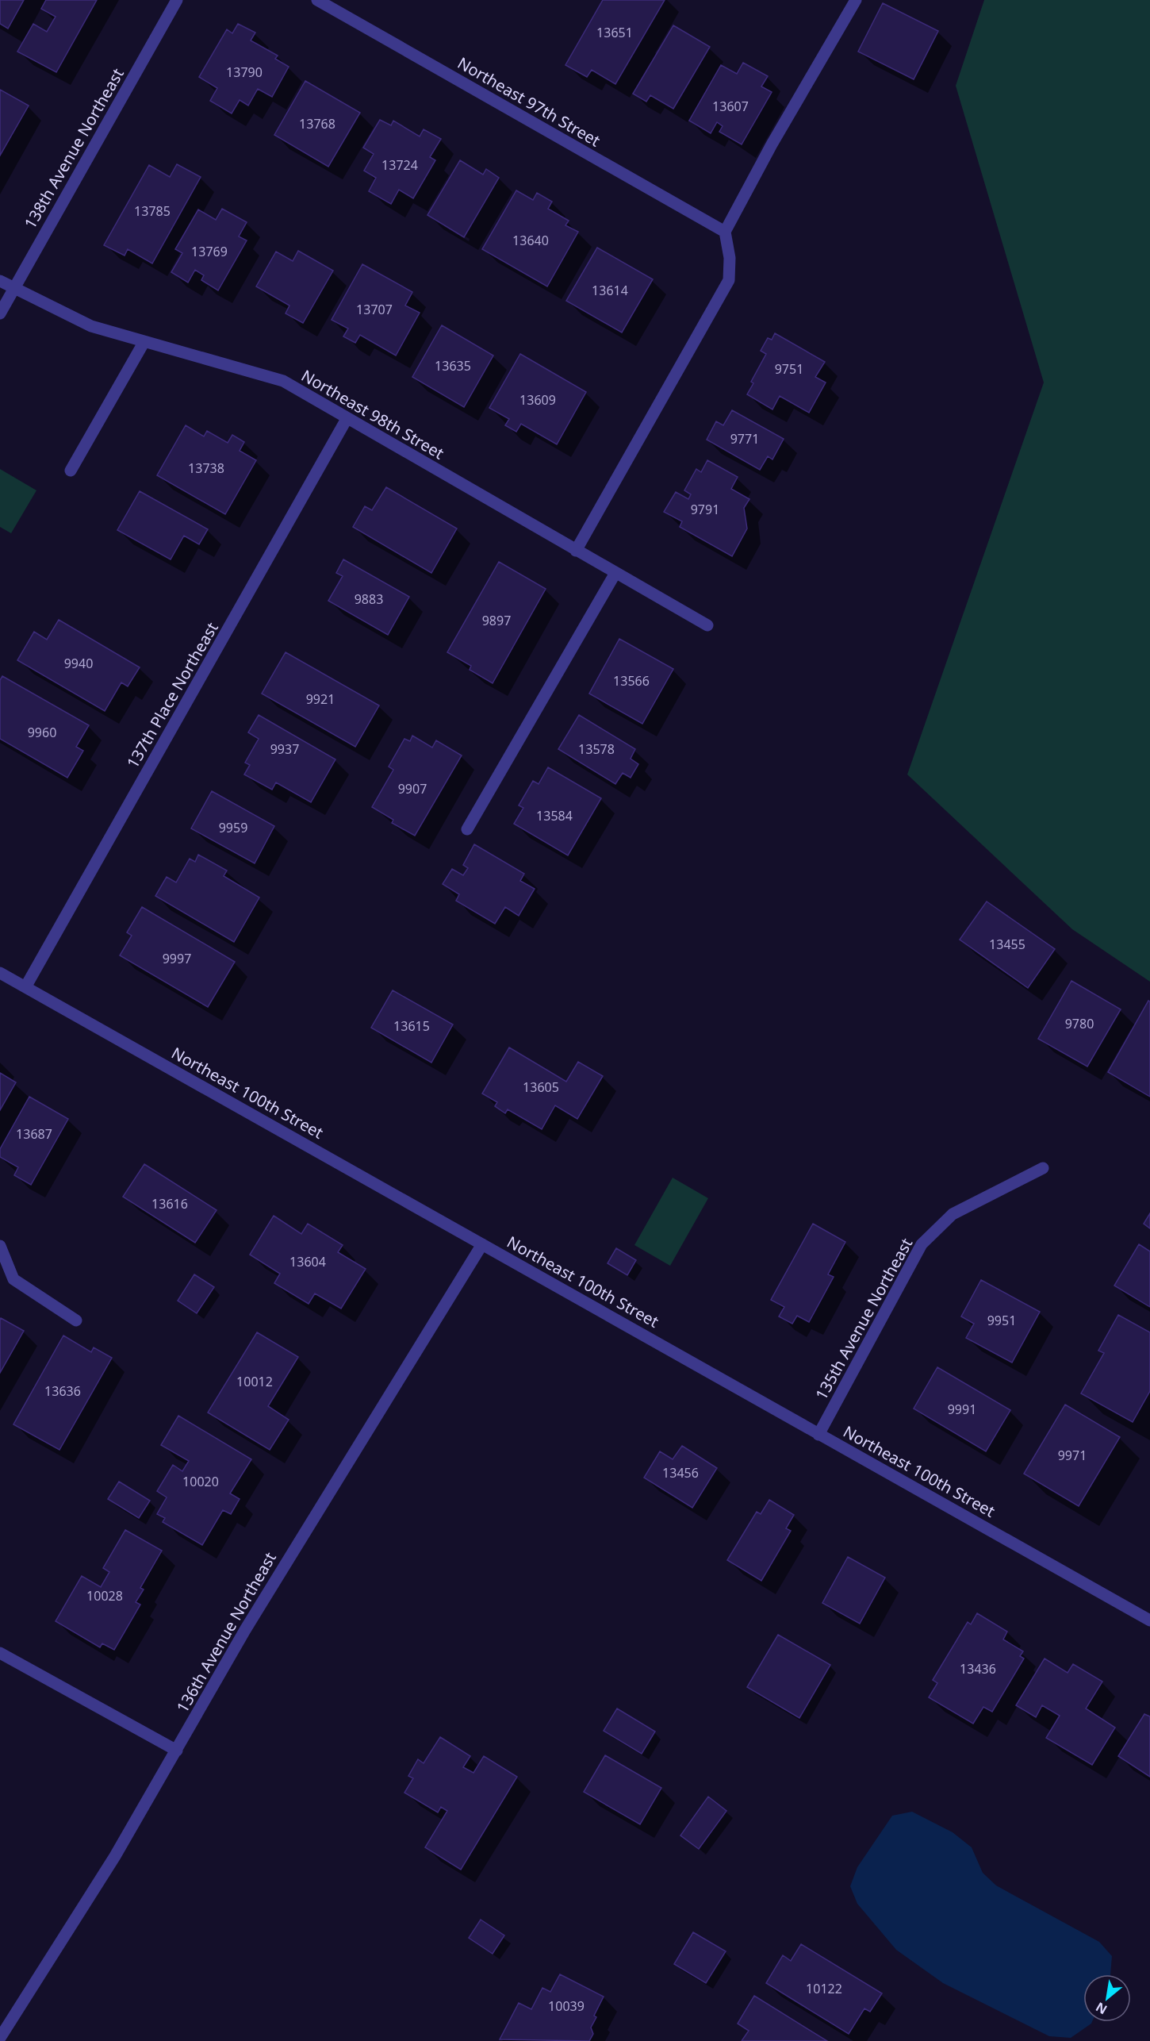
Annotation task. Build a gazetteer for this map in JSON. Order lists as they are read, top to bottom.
{
  "streets": {
    "street": [
      "Northeast 97th Street",
      "138th Avenue Northeast",
      "Northeast 98th Street",
      "137th Place Northeast",
      "Northeast 100th Street",
      "135th Avenue Northeast",
      "136th Avenue Northeast"
    ]
  },
  "crossings": [
    ["138th Avenue Northeast", "Northeast 98th Street"],
    ["Northeast 98th Street", "137th Place Northeast"],
    ["137th Place Northeast", "Northeast 100th Street"],
    ["Northeast 100th Street", "135th Avenue Northeast"],
    ["Northeast 100th Street", "136th Avenue Northeast"]
  ],
  "house_numbers": [
    "13651",
    "13790",
    "13607",
    "13768",
    "13724",
    "13785",
    "13640",
    "13769",
    "13614",
    "13707",
    "13635",
    "9751",
    "13609",
    "9771",
    "13738",
    "9791",
    "9883",
    "9897",
    "9940",
    "13566",
    "9921",
    "9960",
    "9937",
    "13578",
    "9907",
    "13584",
    "9959",
    "13455",
    "9997",
    "9780",
    "13615",
    "13605",
    "13687",
    "13616",
    "13604",
    "9951",
    "10012",
    "13636",
    "9991",
    "9971",
    "13456",
    "10020",
    "10028",
    "13436",
    "10122",
    "10039"
  ],
  "north": "bottom left"
}
